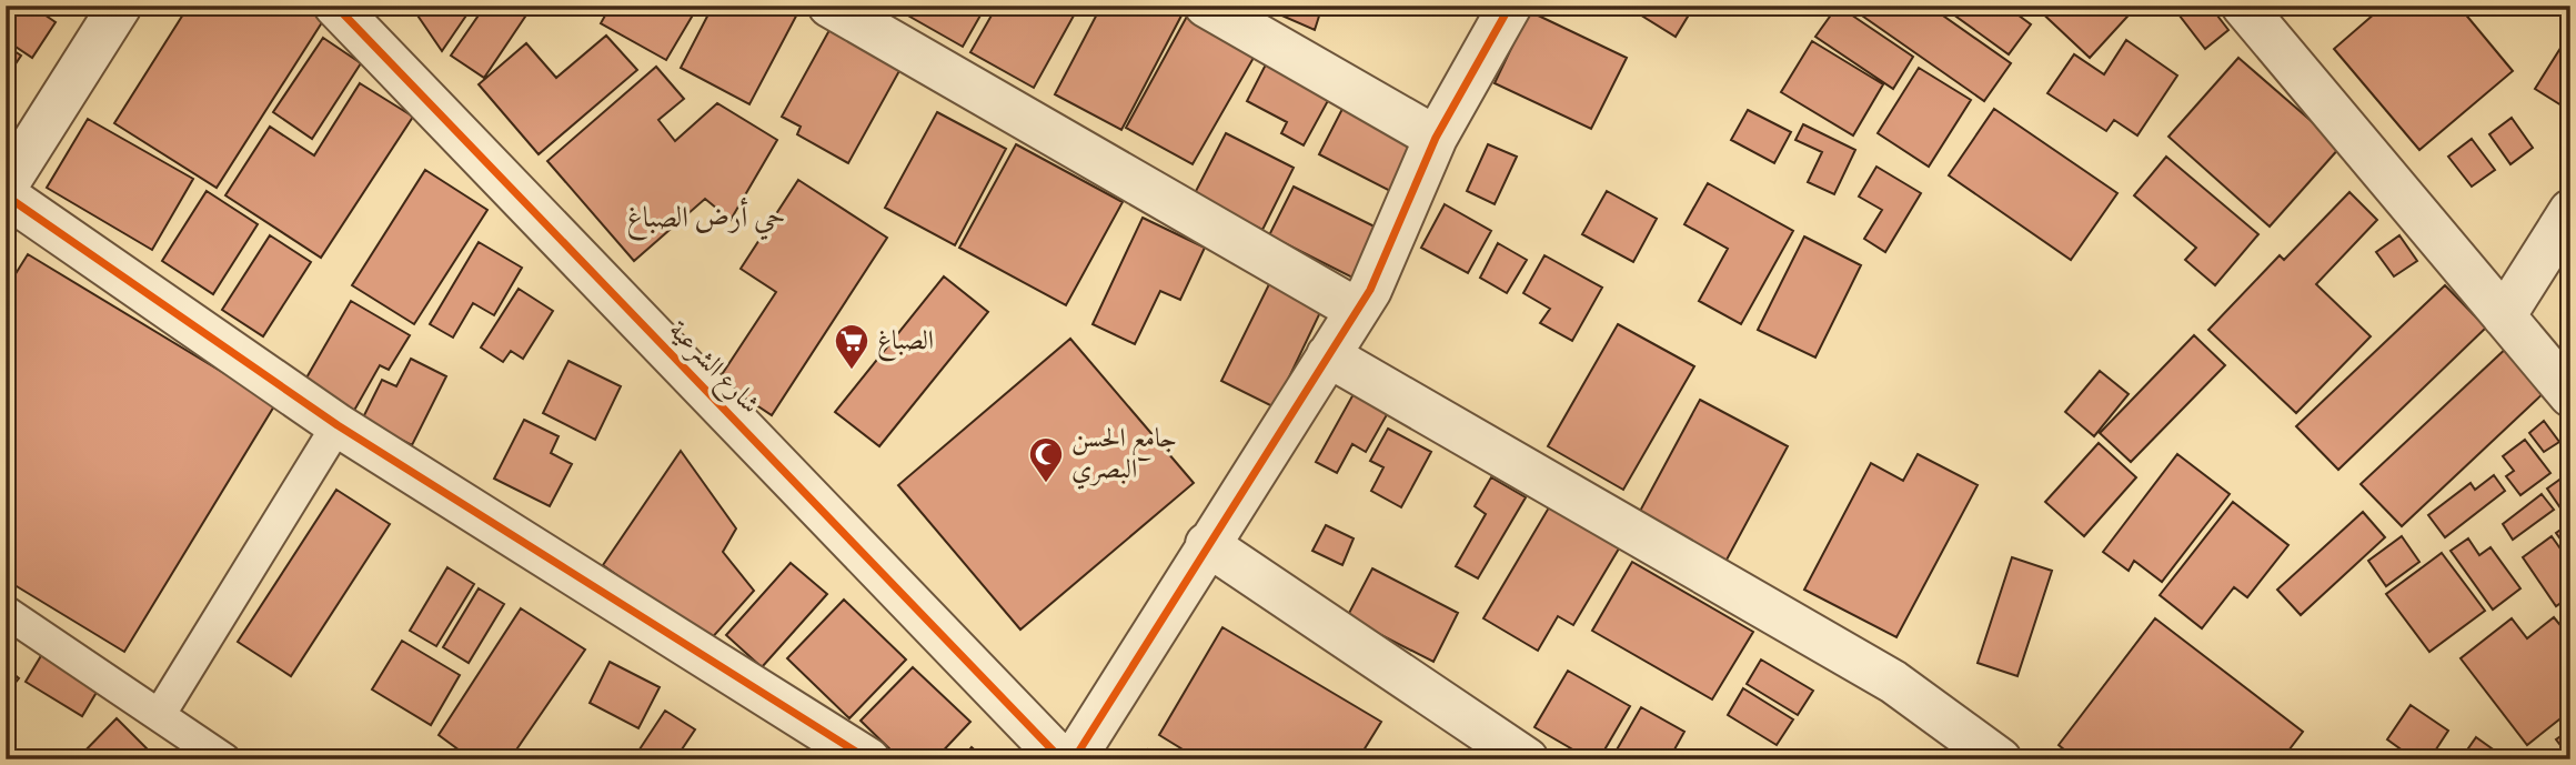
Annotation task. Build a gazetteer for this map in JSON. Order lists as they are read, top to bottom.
{
  "streets": {
    "street": ["شارع الشرعية"]
  },
  "districts": ["حي أرض الصباغ"],
  "places": {
    "supermarket": ["الصباغ"],
    "mosque": ["جامع الحسن البصري"]
  }
}
